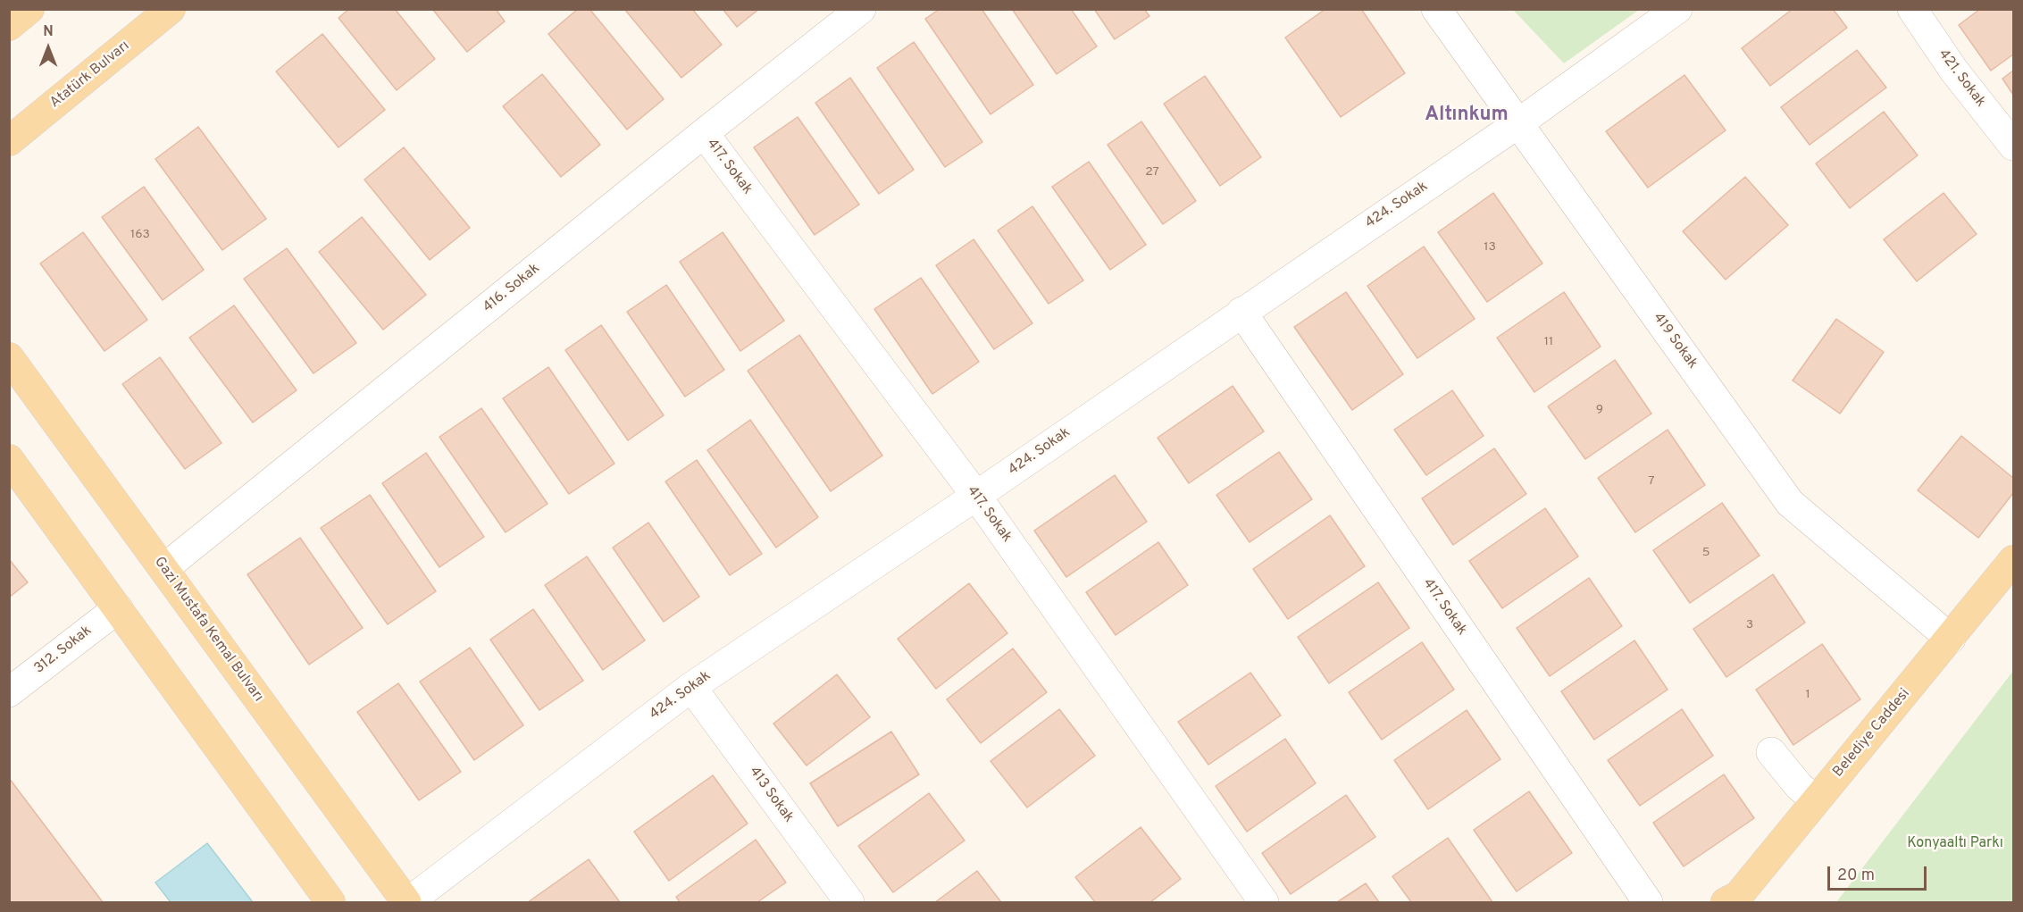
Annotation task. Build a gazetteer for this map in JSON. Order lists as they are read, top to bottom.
{
  "streets": {
    "main road": ["Atatürk Bulvarı", "Gazi Mustafa Kemal Bulvarı", "Belediye Caddesi"],
    "street": [
      "421. Sokak",
      "417. Sokak",
      "424. Sokak",
      "416. Sokak",
      "419 Sokak",
      "312. Sokak",
      "413 Sokak"
    ]
  },
  "crossings": [
    ["417. Sokak", "424. Sokak"],
    ["417. Sokak", "416. Sokak"],
    ["424. Sokak", "419 Sokak"],
    ["424. Sokak", "Gazi Mustafa Kemal Bulvarı"],
    ["424. Sokak", "413 Sokak"],
    ["416. Sokak", "Gazi Mustafa Kemal Bulvarı"],
    ["419 Sokak", "Belediye Caddesi"]
  ],
  "districts": ["Altınkum"],
  "parks": ["Konyaaltı Parkı"],
  "house_numbers": [
    "27",
    "163",
    "13",
    "11",
    "9",
    "7",
    "5",
    "3",
    "1"
  ],
  "scale_bar": "20 m",
  "north": "top"
}
